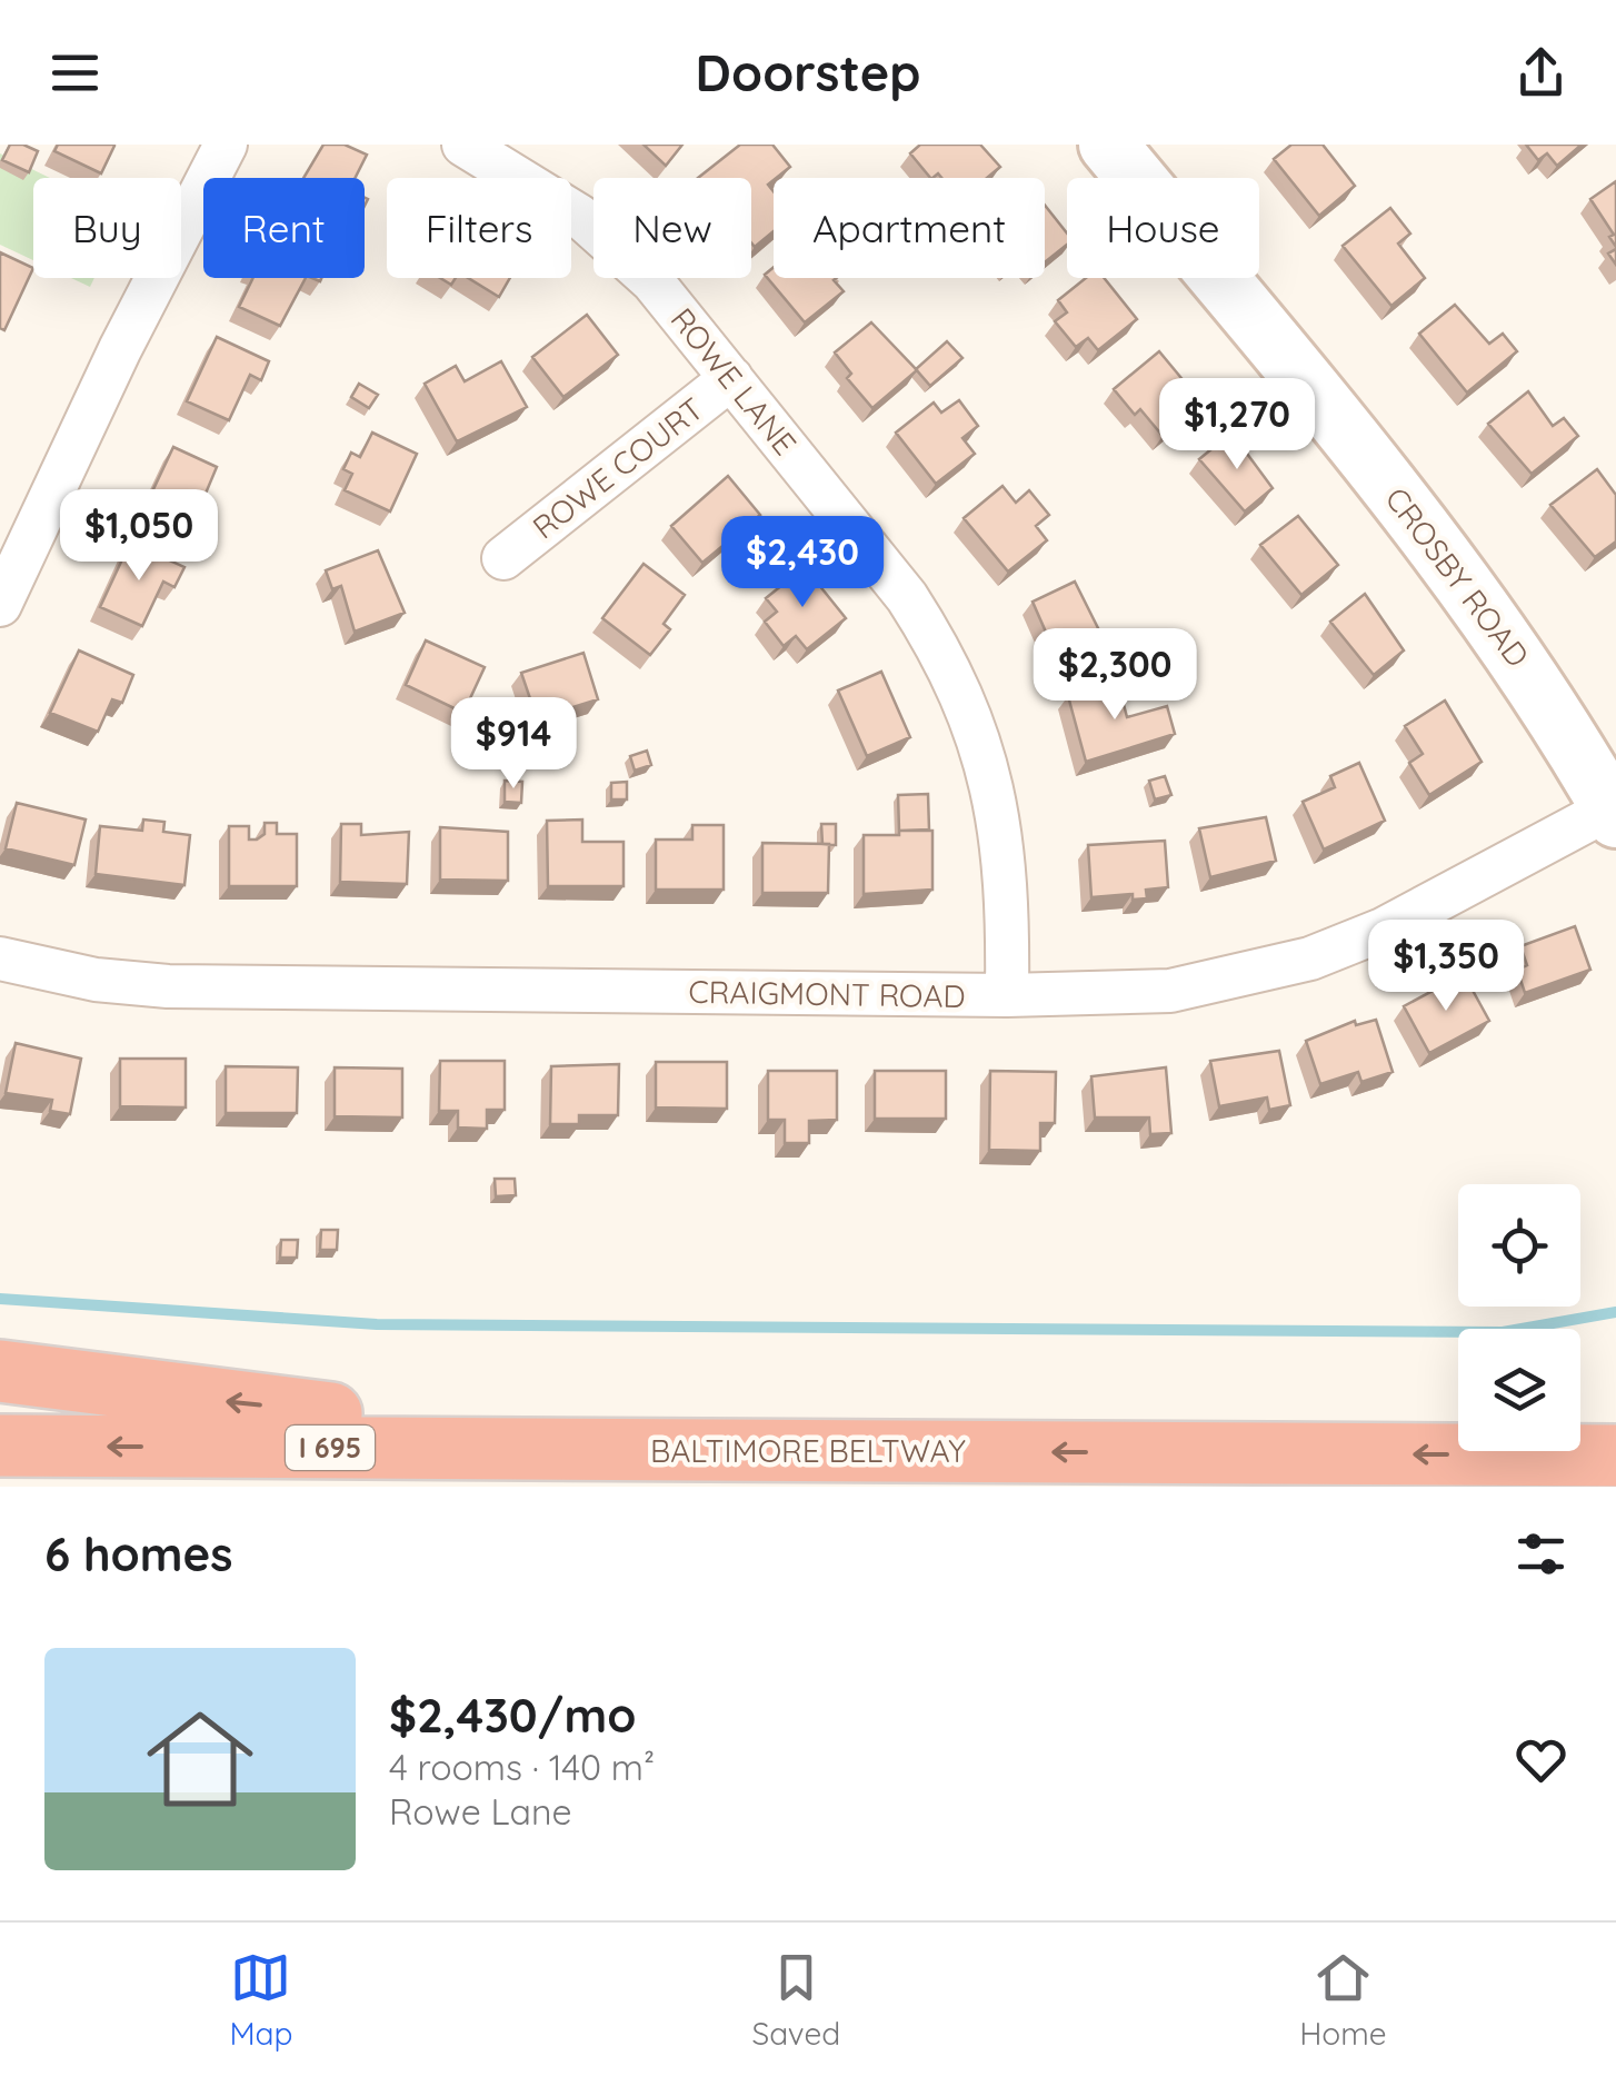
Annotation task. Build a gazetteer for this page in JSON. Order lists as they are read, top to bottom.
{
  "streets": {
    "highway": ["I 695", "BALTIMORE BELTWAY"],
    "main road": ["CROSBY ROAD"],
    "street": ["ROWE LANE", "ROWE COURT", "CRAIGMONT ROAD"]
  },
  "crossings": [
    ["ROWE LANE", "ROWE COURT"],
    ["ROWE LANE", "CRAIGMONT ROAD"],
    ["CROSBY ROAD", "CRAIGMONT ROAD"]
  ],
  "page": {
    "header": "Doorstep",
    "chip": [
      "Buy",
      "Rent",
      "Filters",
      "New",
      "Apartment",
      "House"
    ],
    "price": [
      "$1,270",
      "$1,050",
      "$2,430",
      "$2,300",
      "$914",
      "$1,350"
    ],
    "heading": "6 homes",
    "list": [
      {
        "name": "$2,430/mo",
        "note": "4 rooms · 140 m² · Rowe Lane"
      }
    ],
    "tabs": ["Map", "Saved", "Home"]
  }
}
